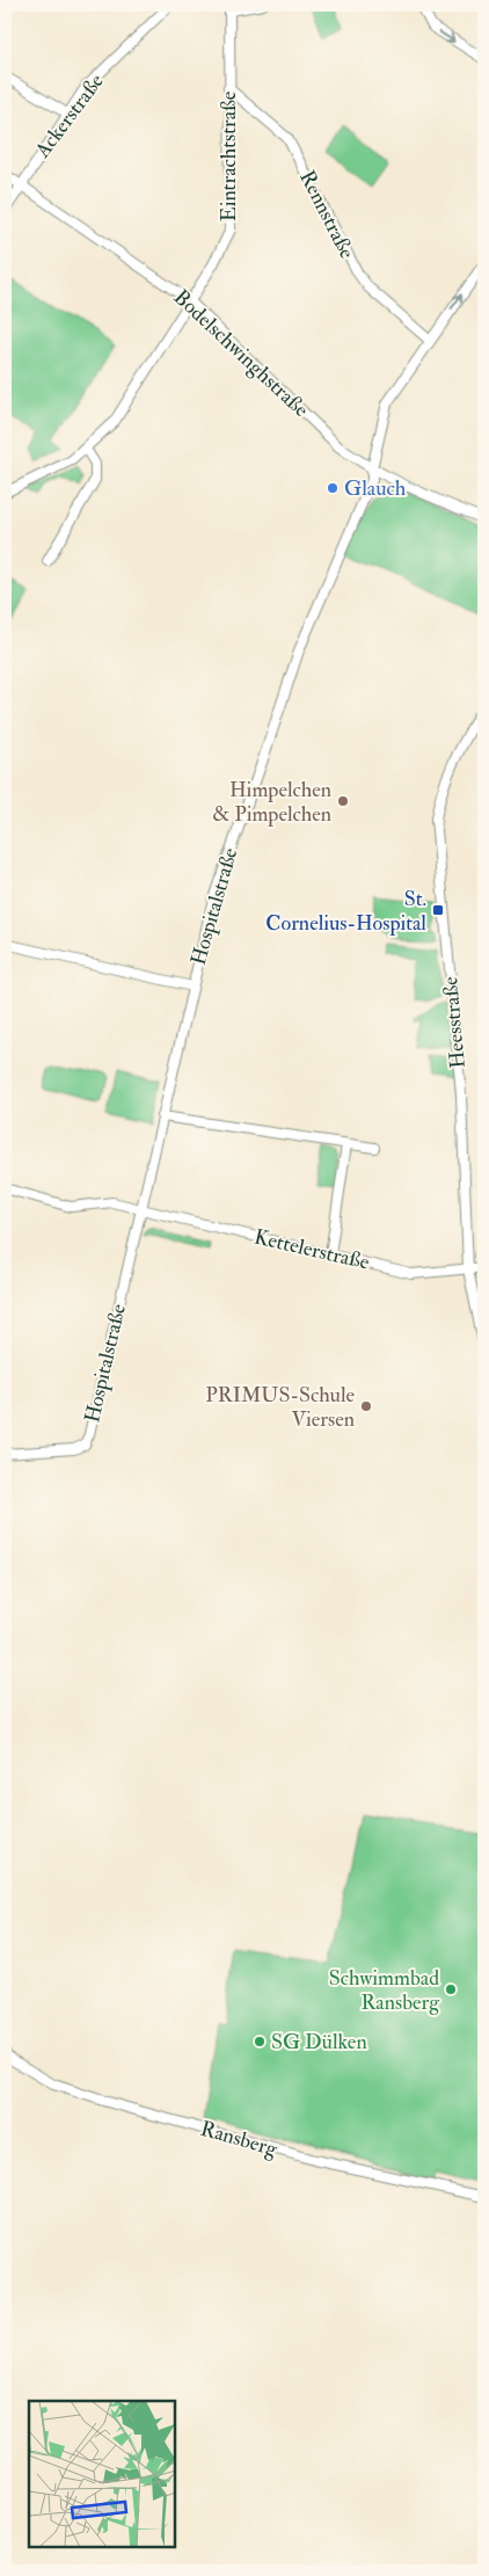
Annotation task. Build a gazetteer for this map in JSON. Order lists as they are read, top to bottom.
{
  "streets": {
    "street": [
      "Ackerstraße",
      "Eintrachtstraße",
      "Rennstraße",
      "Bodelschwinghstraße",
      "Hospitalstraße",
      "Heesstraße",
      "Kettelerstraße",
      "Ransberg"
    ]
  },
  "crossings": [
    ["Ackerstraße", "Bodelschwinghstraße"],
    ["Eintrachtstraße", "Rennstraße"],
    ["Eintrachtstraße", "Bodelschwinghstraße"],
    ["Rennstraße", "Hospitalstraße"],
    ["Bodelschwinghstraße", "Hospitalstraße"],
    ["Hospitalstraße", "Kettelerstraße"],
    ["Heesstraße", "Kettelerstraße"]
  ],
  "places": {
    "other": [
      "Glauch",
      "Himpelchen & Pimpelchen",
      "PRIMUS-Schule Viersen",
      "Schwimmbad Ransberg",
      "SG Dülken"
    ],
    "transit": ["St. Cornelius-Hospital"]
  }
}
